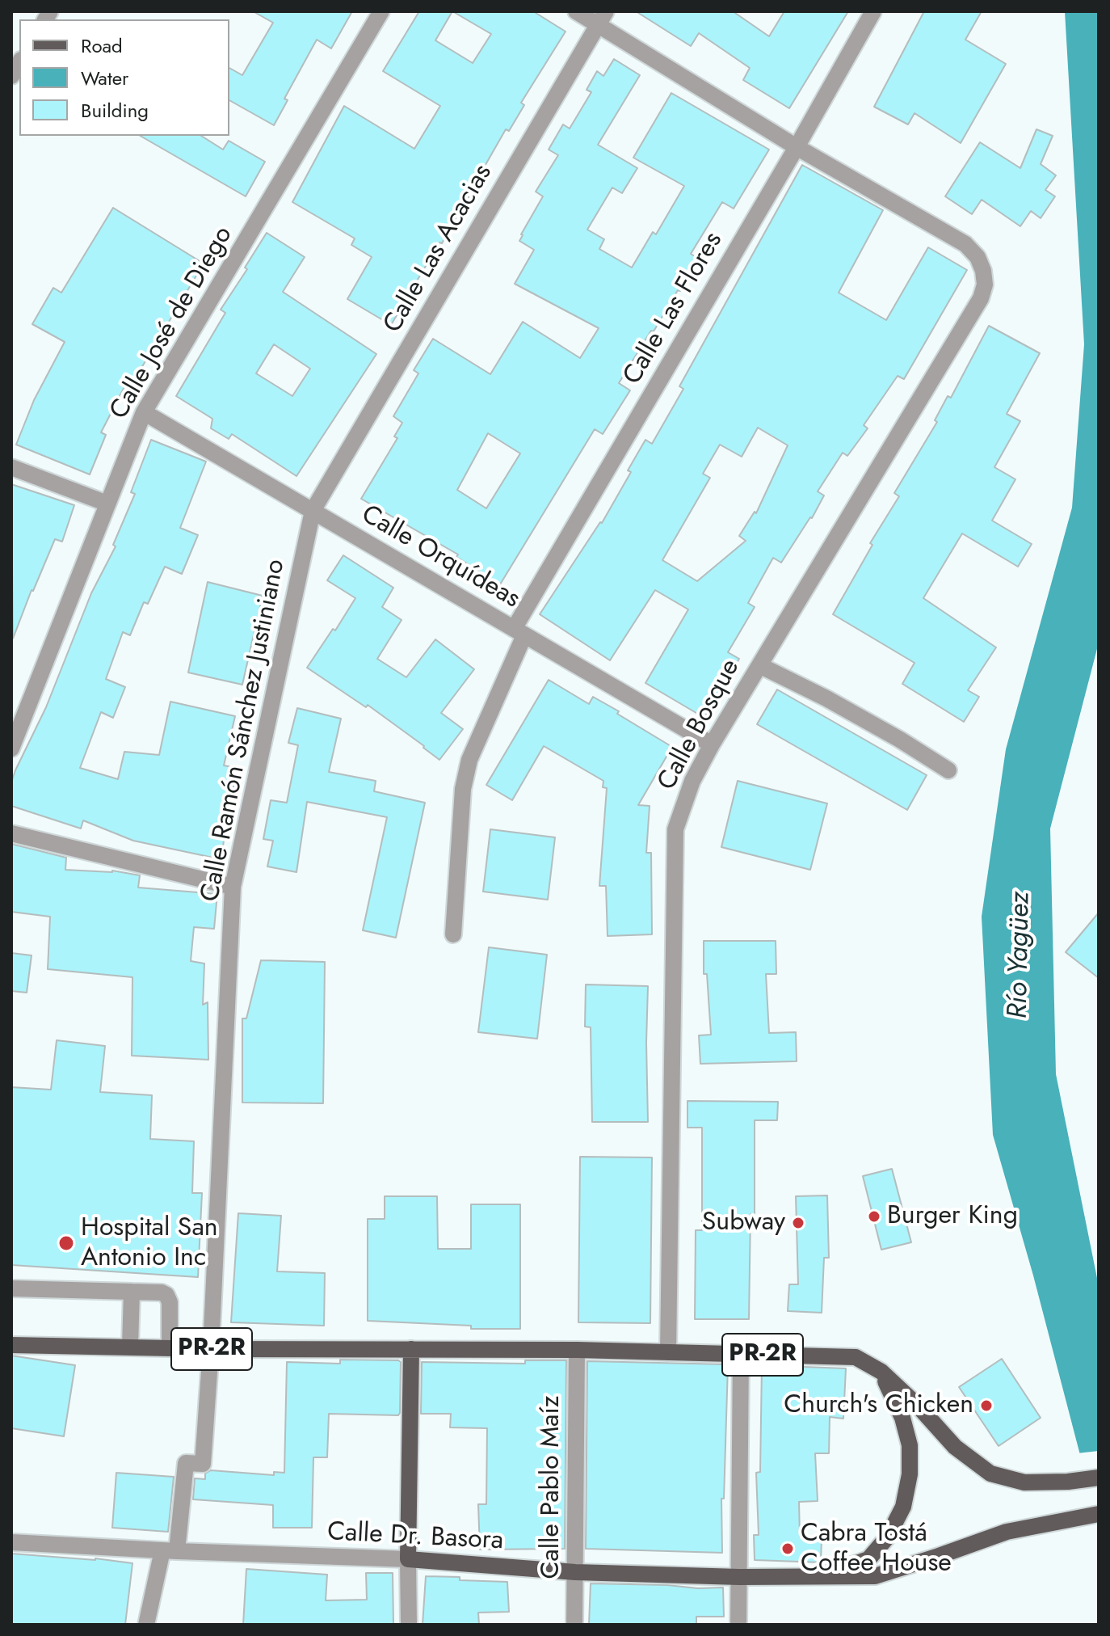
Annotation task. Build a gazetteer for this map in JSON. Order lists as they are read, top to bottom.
{
  "streets": {
    "main road": ["PR-2R", "Calle Dr. Basora"],
    "street": [
      "Calle Las Acacias",
      "Calle Las Flores",
      "Calle José de Diego",
      "Calle Orquídeas",
      "Calle Bosque",
      "Calle Ramón Sánchez Justiniano",
      "Calle Pablo Maíz"
    ]
  },
  "crossings": [
    ["Calle Las Acacias", "Calle Orquídeas"],
    ["Calle Las Acacias", "Calle Ramón Sánchez Justiniano"],
    ["Calle Las Flores", "Calle Orquídeas"],
    ["Calle Las Flores", "Calle Bosque"],
    ["Calle José de Diego", "Calle Orquídeas"],
    ["Calle Orquídeas", "Calle Bosque"],
    ["Calle Orquídeas", "Calle Ramón Sánchez Justiniano"],
    ["Calle Bosque", "PR-2R"],
    ["Calle Ramón Sánchez Justiniano", "PR-2R"],
    ["Calle Ramón Sánchez Justiniano", "Calle Dr. Basora"],
    ["PR-2R", "Calle Pablo Maíz"],
    ["Calle Pablo Maíz", "Calle Dr. Basora"]
  ],
  "water": ["Río Yagüez"],
  "places": [
    "Burger King",
    "Subway",
    "Hospital San Antonio Inc",
    "Church's Chicken",
    "Cabra Tostá Coffee House"
  ],
  "legend": ["Road", "Water", "Building"]
}
